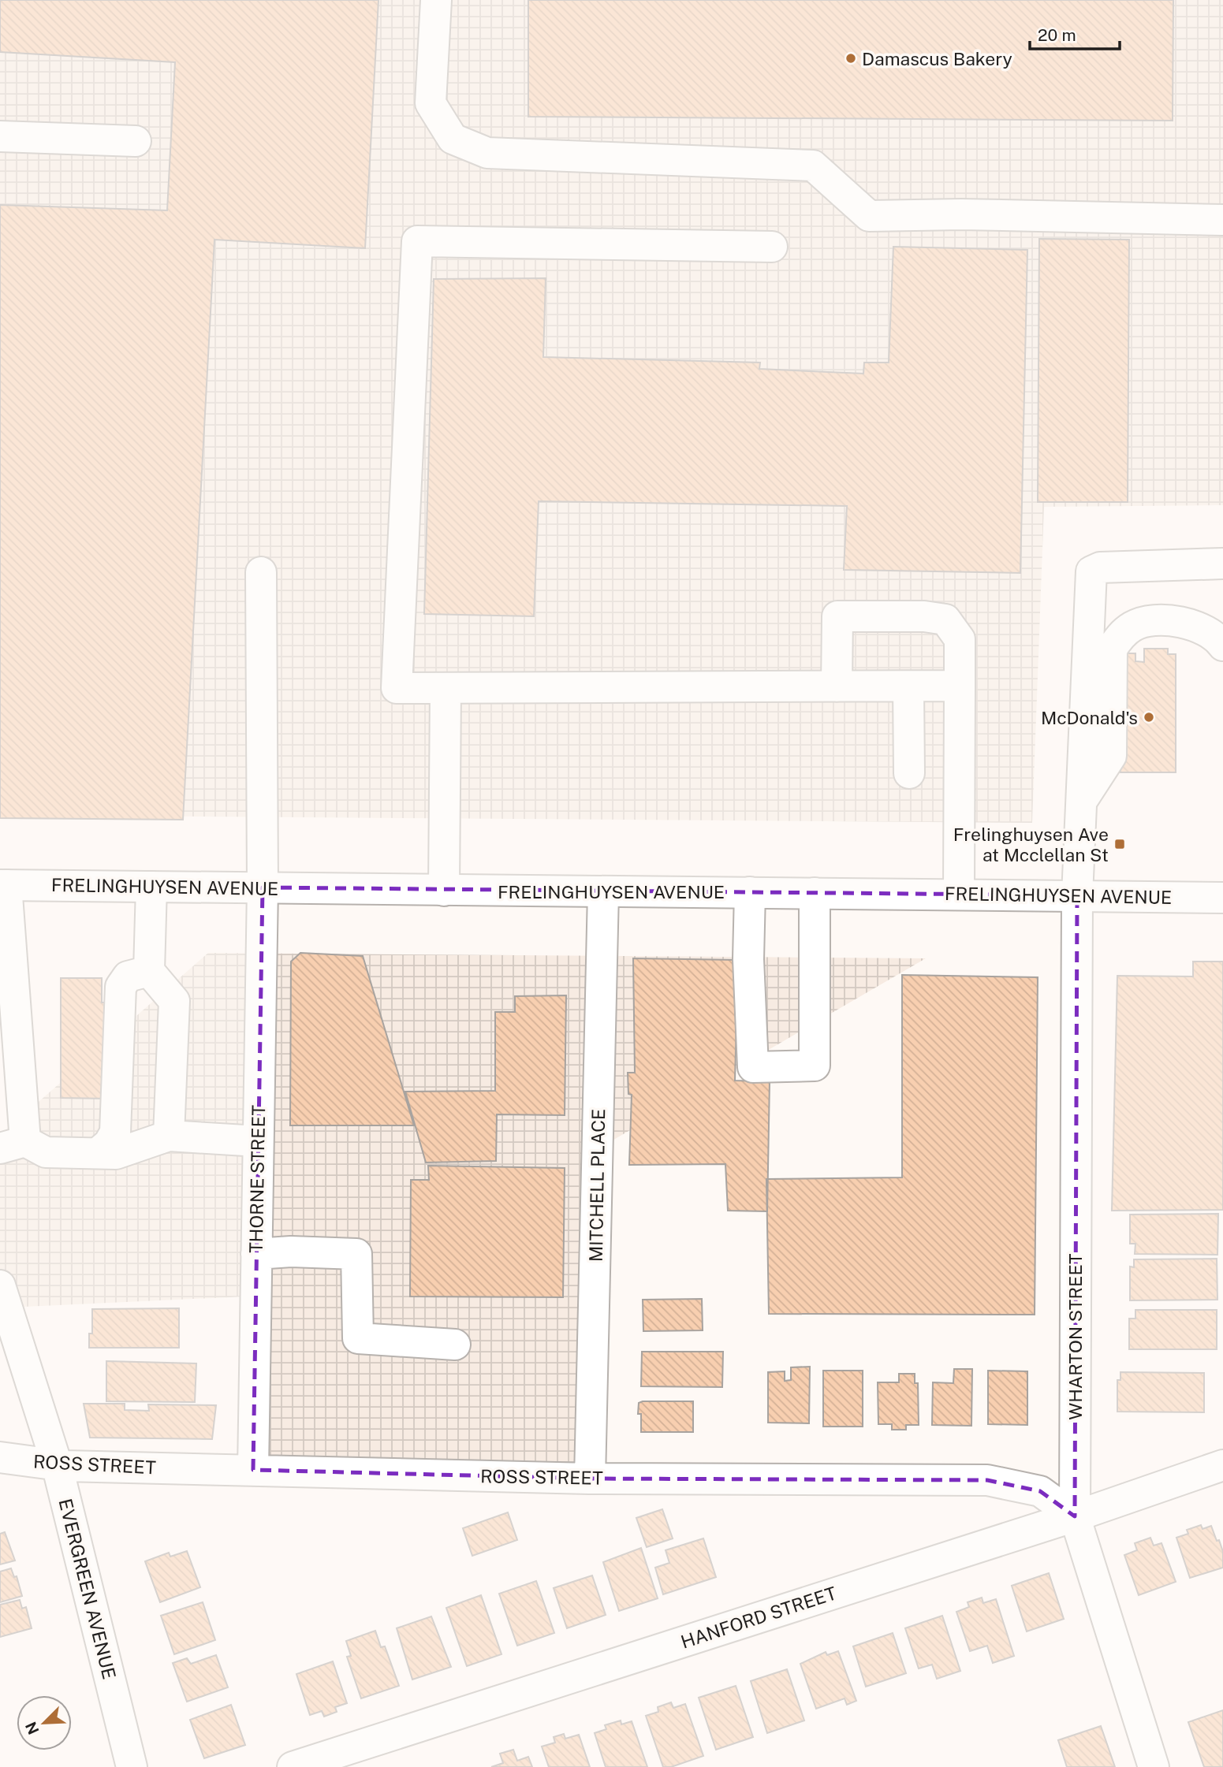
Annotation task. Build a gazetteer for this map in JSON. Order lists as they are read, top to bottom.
{
  "streets": {
    "street": [
      "FRELINGHUYSEN AVENUE",
      "THORNE STREET",
      "MITCHELL PLACE",
      "WHARTON STREET",
      "ROSS STREET",
      "EVERGREEN AVENUE",
      "HANFORD STREET"
    ]
  },
  "crossings": [
    ["FRELINGHUYSEN AVENUE", "THORNE STREET"],
    ["FRELINGHUYSEN AVENUE", "MITCHELL PLACE"],
    ["FRELINGHUYSEN AVENUE", "WHARTON STREET"],
    ["THORNE STREET", "ROSS STREET"],
    ["MITCHELL PLACE", "ROSS STREET"],
    ["WHARTON STREET", "ROSS STREET"],
    ["WHARTON STREET", "HANFORD STREET"],
    ["ROSS STREET", "EVERGREEN AVENUE"],
    ["ROSS STREET", "HANFORD STREET"]
  ],
  "places": {
    "other": ["Damascus Bakery", "McDonald's"],
    "transit": ["Frelinghuysen Ave at Mcclellan St"]
  },
  "scale_bar": "20 m",
  "north": "bottom left"
}
